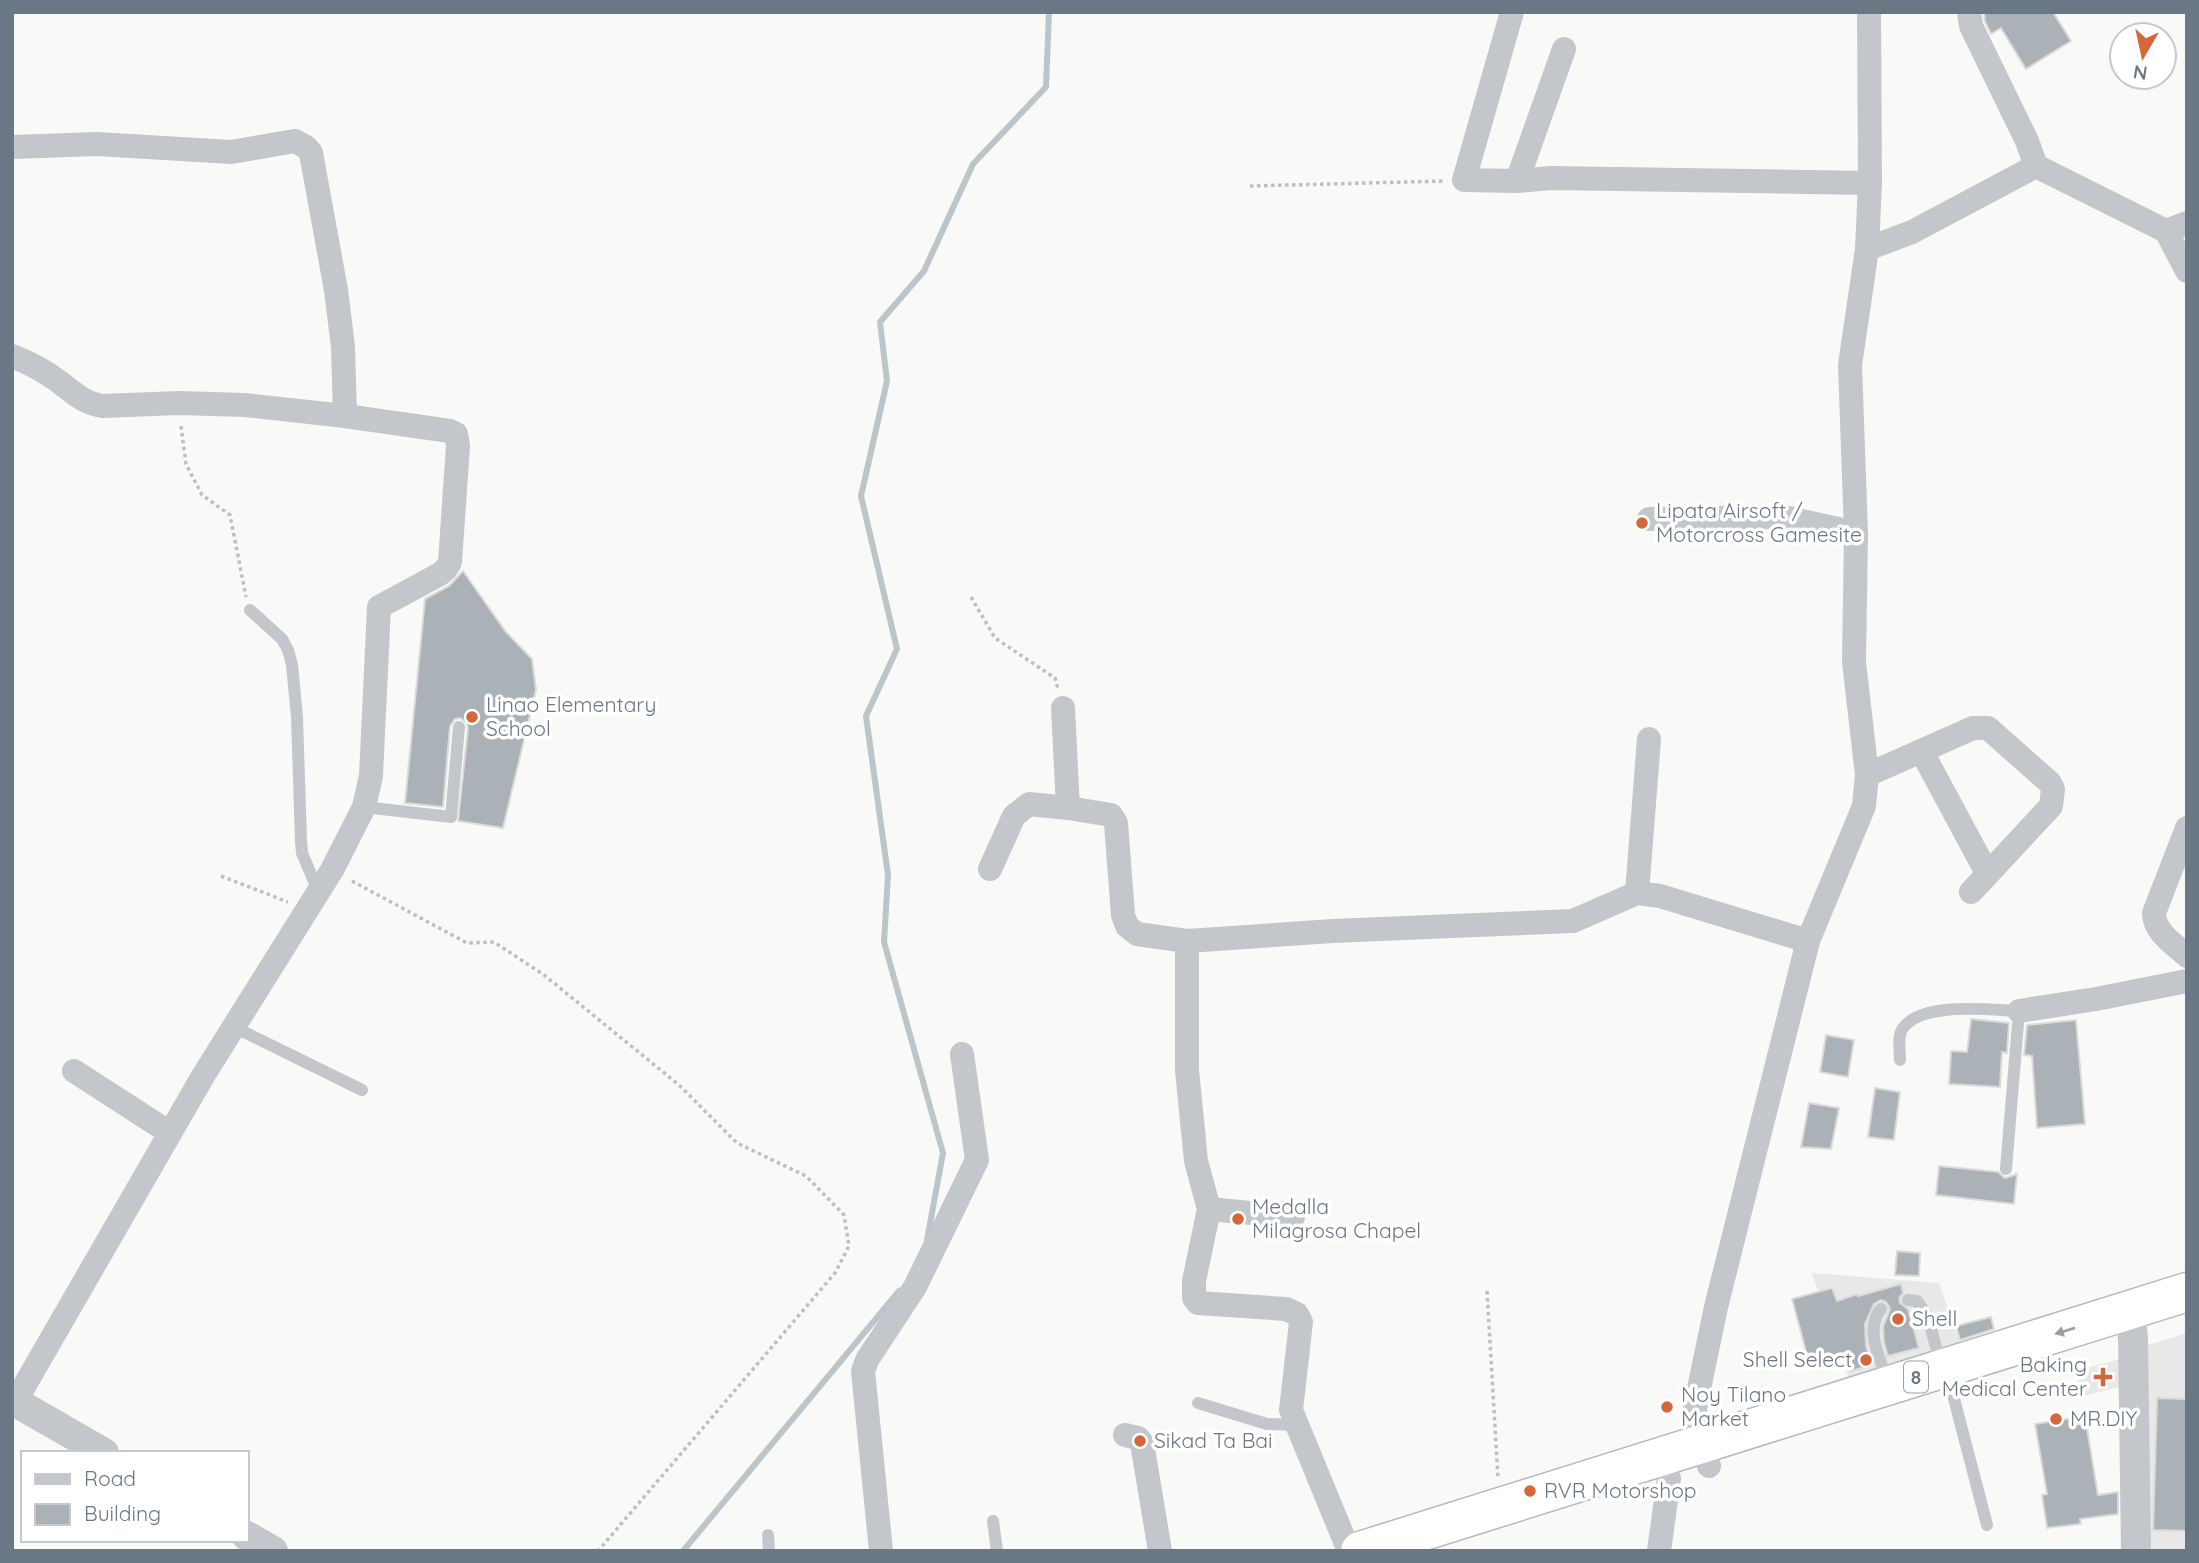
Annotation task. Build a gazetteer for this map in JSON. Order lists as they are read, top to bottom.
{
  "streets": {
    "highway": ["8"]
  },
  "places": {
    "other": [
      "Lipata Airsoft / Motorcross Gamesite",
      "Linao Elementary School",
      "Medalla Milagrosa Chapel",
      "Shell",
      "Shell Select",
      "Noy Tilano Market",
      "MR.DIY",
      "Sikad Ta Bai",
      "RVR Motorshop"
    ],
    "health": ["Baking Medical Center"]
  },
  "legend": ["Road", "Building"],
  "north": "bottom"
}
